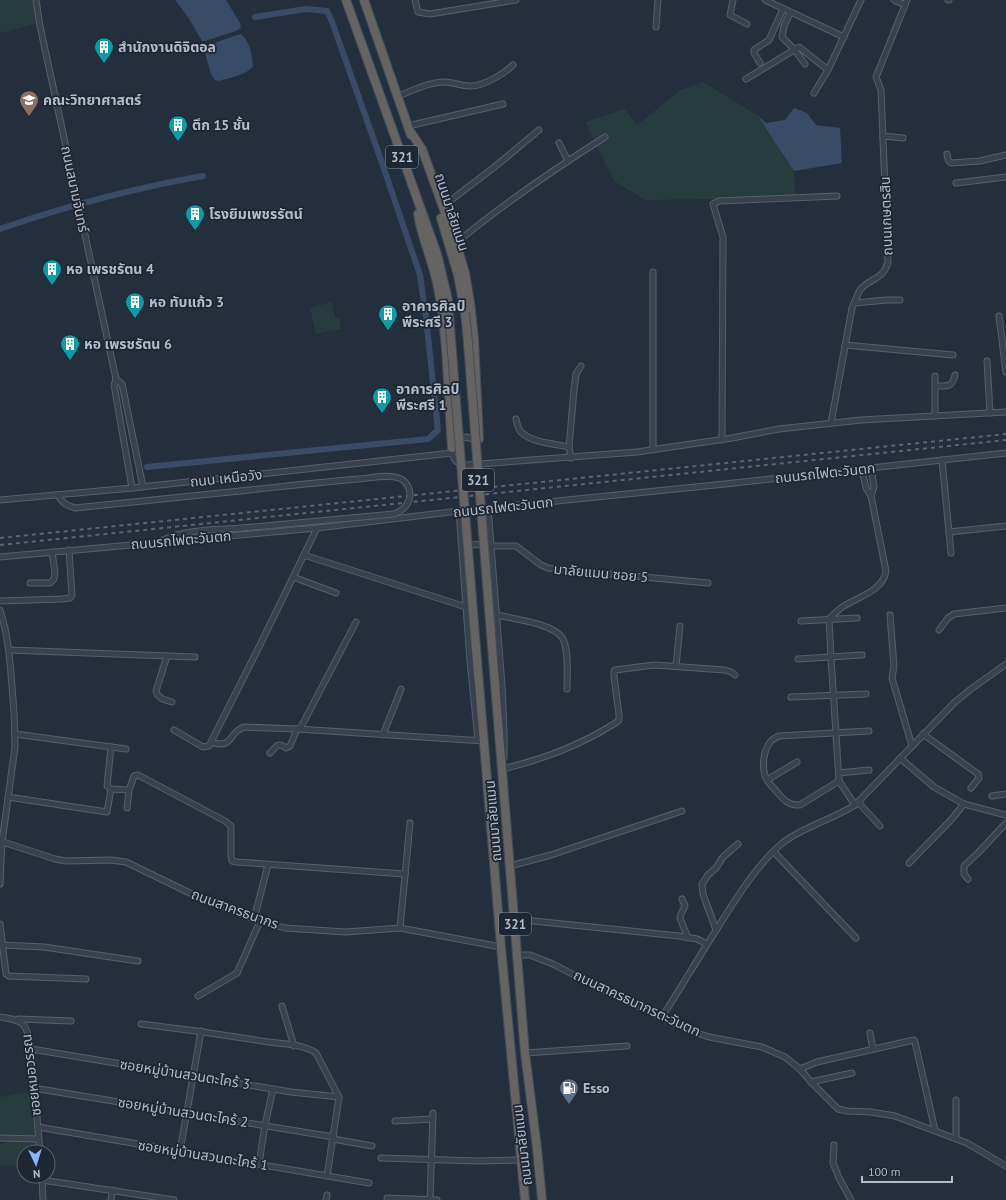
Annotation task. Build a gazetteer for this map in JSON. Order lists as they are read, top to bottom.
{
  "streets": {
    "highway": ["321", "ถนนมาลัยแมน"],
    "street": [
      "ถนนสนามจันทร์",
      "ถนนเกษตรสิน",
      "ถนนรถไฟตะวันตก",
      "ถนน เหนือวัง",
      "มาลัยแมน ซอย 5",
      "ถนนสาครธนากร",
      "ถนนสาครธนากรตะวันตก",
      "ซอยหมู่บ้านสวนตะไคร้ 3",
      "ซอยหมอวรรณ",
      "ซอยหมู่บ้านสวนตะไคร้ 2",
      "ซอยหมู่บ้านสวนตะไคร้ 1"
    ]
  },
  "crossings": [
    ["321", "ถนน เหนือวัง"],
    ["ถนนสนามจันทร์", "ถนน เหนือวัง"],
    ["ถนนมาลัยแมน", "ถนนสาครธนากร"],
    ["ถนนมาลัยแมน", "ถนนสาครธนากรตะวันตก"],
    ["ซอยหมู่บ้านสวนตะไคร้ 3", "ซอยหมอวรรณ"],
    ["ซอยหมอวรรณ", "ซอยหมู่บ้านสวนตะไคร้ 2"],
    ["ซอยหมอวรรณ", "ซอยหมู่บ้านสวนตะไคร้ 1"]
  ],
  "places": {
    "building": [
      "สำนักงานดิจิตอล",
      "ตึก 15 ชั้น",
      "โรงยิมเพชรรัตน์",
      "หอ เพรชรัตน 4",
      "หอ ทับแก้ว 3",
      "อาคารศิลป์ พีระศรี 3",
      "หอ เพรชรัตน 6",
      "อาคารศิลป์ พีระศรี 1"
    ],
    "school or university": ["คณะวิทยาศาสตร์"],
    "fuel station": ["Esso"]
  },
  "scale_bar": "100 m",
  "north": "bottom"
}
